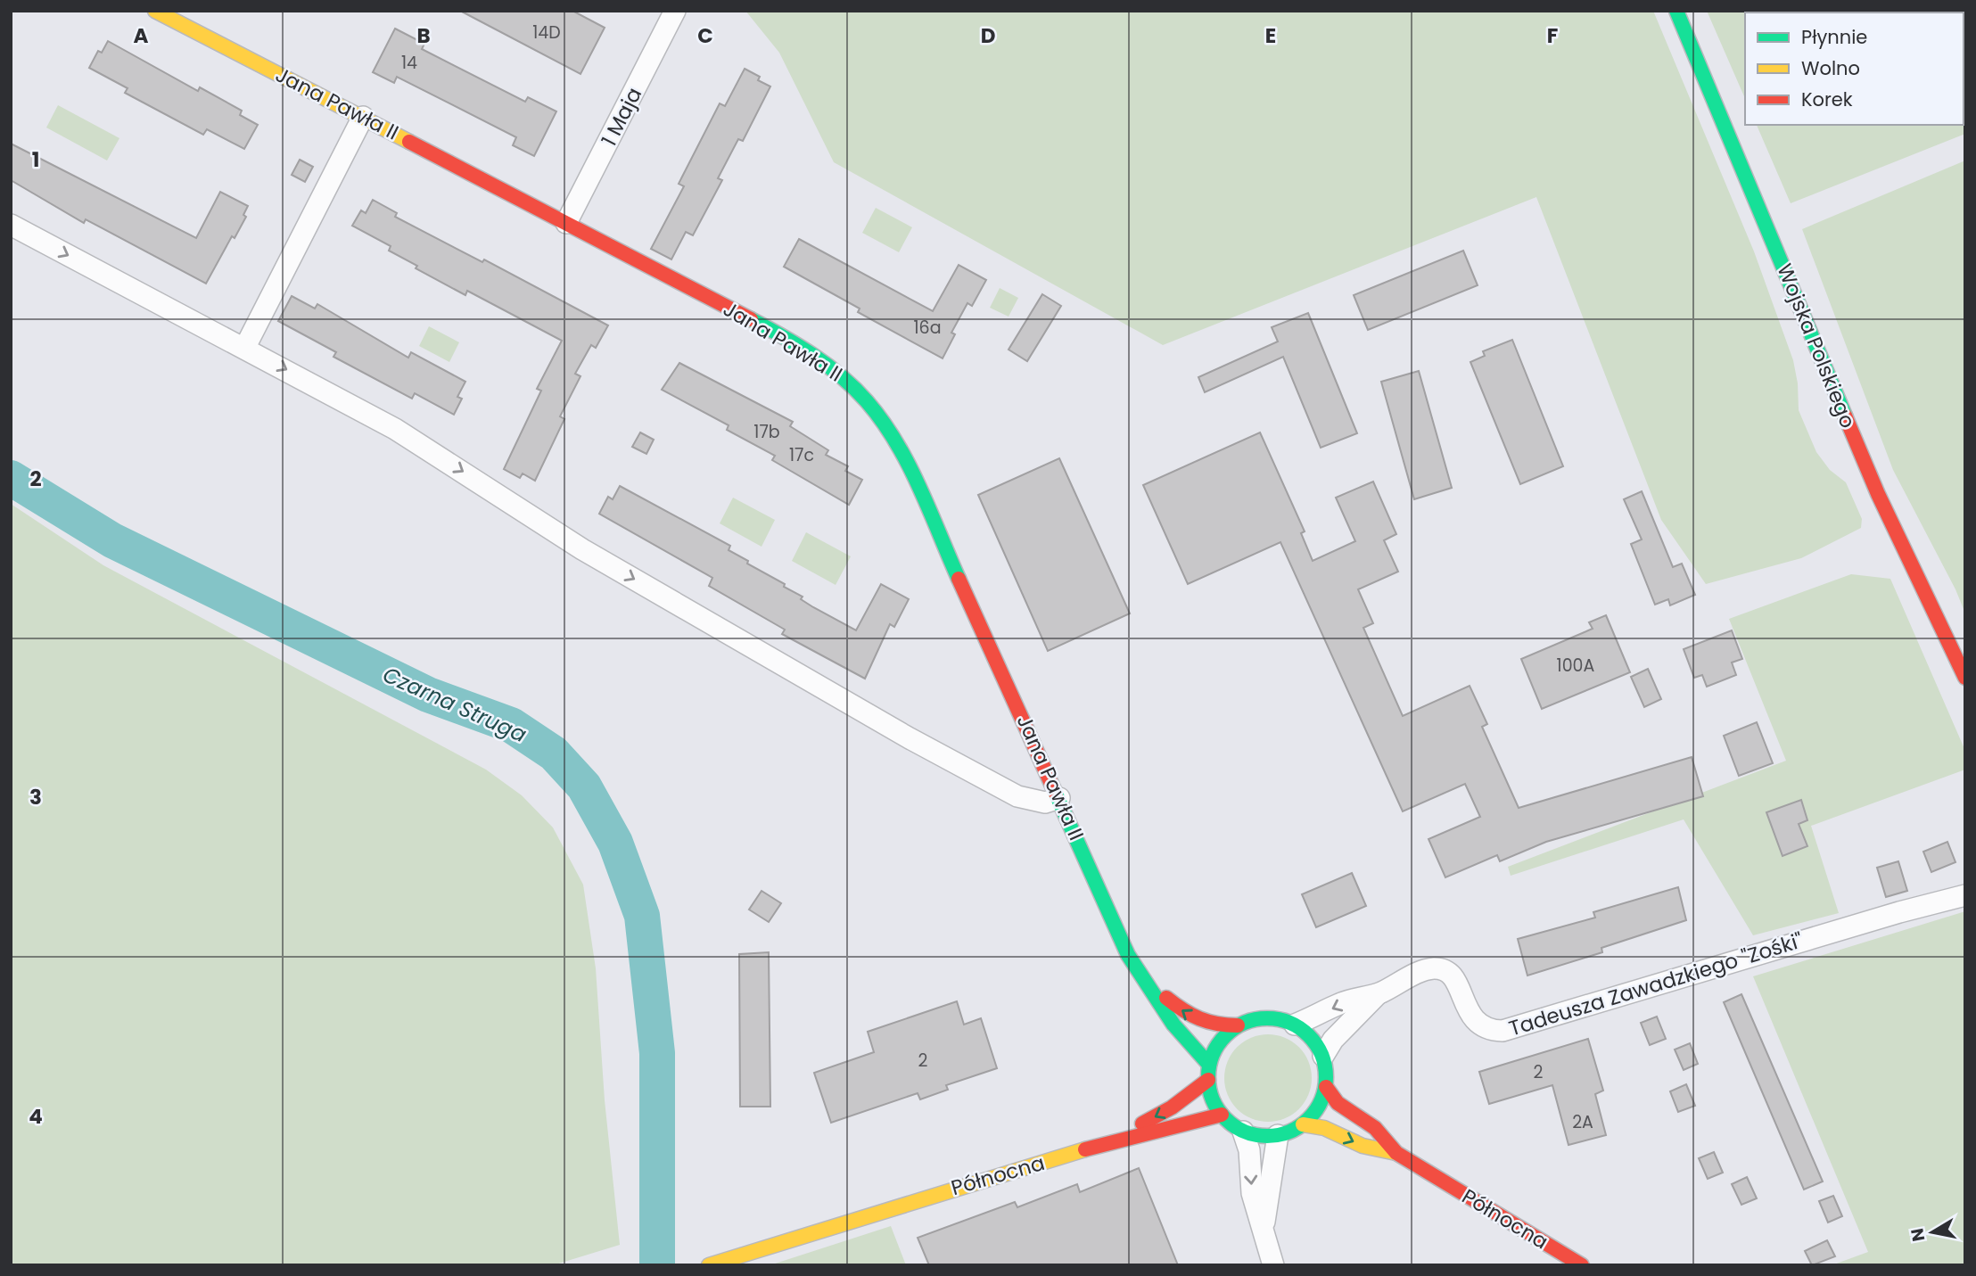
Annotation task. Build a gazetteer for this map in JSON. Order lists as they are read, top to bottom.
{
  "streets": {
    "street": [
      "Jana Pawła II",
      "1 Maja",
      "Wojska Polskiego",
      "Tadeusza Zawadzkiego \"Zośki\"",
      "Północna"
    ]
  },
  "crossings": [
    ["Jana Pawła II", "1 Maja"]
  ],
  "water": ["Czarna Struga"],
  "house_numbers": [
    "14D",
    "14",
    "16a",
    "17b",
    "17c",
    "100A",
    "2",
    "2",
    "2A"
  ],
  "legend": ["Płynnie", "Wolno", "Korek"],
  "north": "left",
  "grid": {
    "columns": [
      "A",
      "B",
      "C",
      "D",
      "E",
      "F"
    ],
    "rows": [
      "1",
      "2",
      "3",
      "4"
    ]
  }
}
